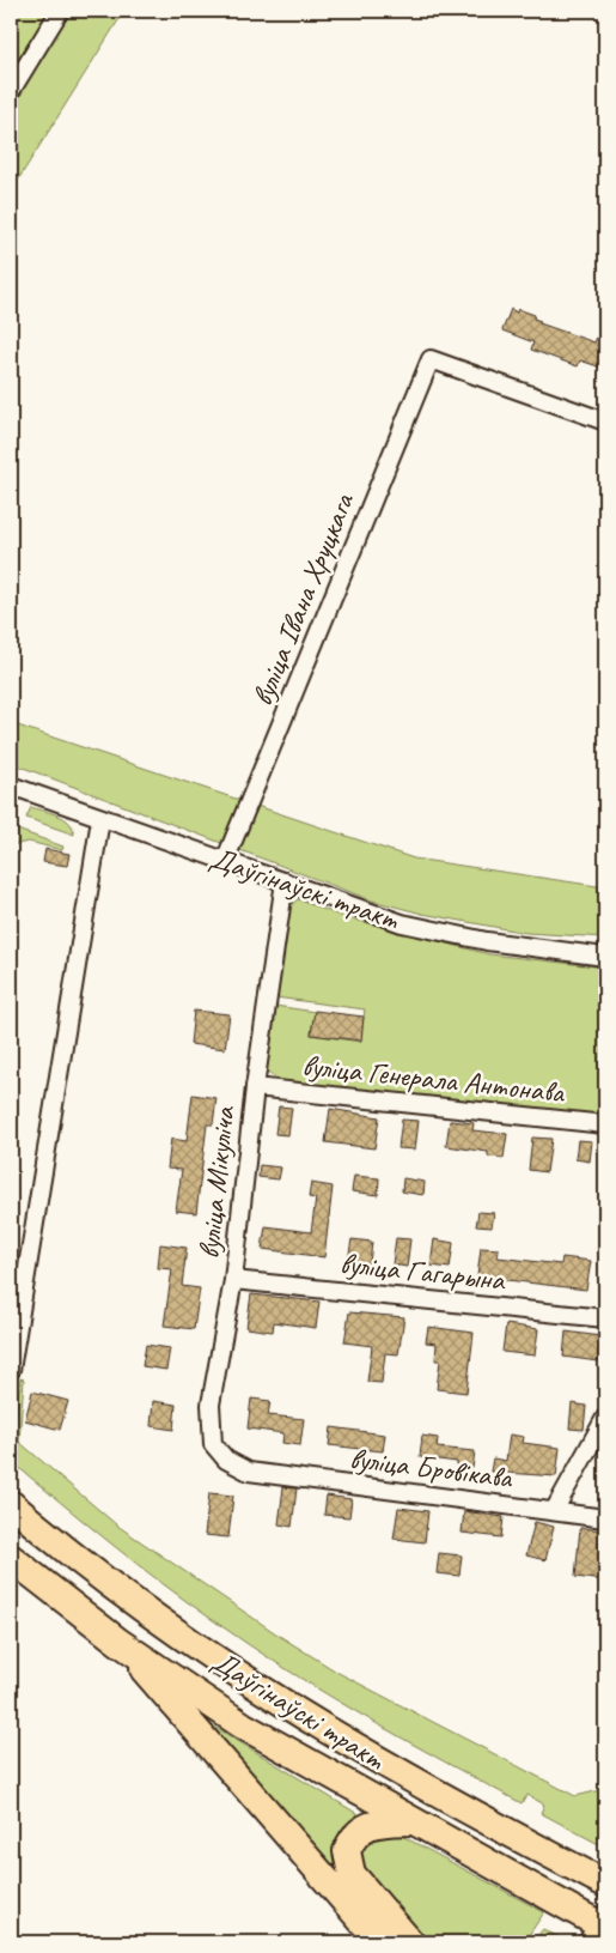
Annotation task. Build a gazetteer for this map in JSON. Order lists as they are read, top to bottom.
{
  "streets": {
    "main road": ["Даўгінаўскі тракт"],
    "street": [
      "вуліца Івана Хруцкага",
      "вуліца Генерала Антонава",
      "вуліца Мікуліча",
      "вуліца Гагарына",
      "вуліца Бровікава"
    ]
  },
  "crossings": [
    ["вуліца Івана Хруцкага", "Даўгінаўскі тракт"],
    ["Даўгінаўскі тракт", "вуліца Мікуліча"],
    ["вуліца Генерала Антонава", "вуліца Мікуліча"],
    ["вуліца Мікуліча", "вуліца Гагарына"],
    ["вуліца Мікуліча", "вуліца Бровікава"]
  ]
}
